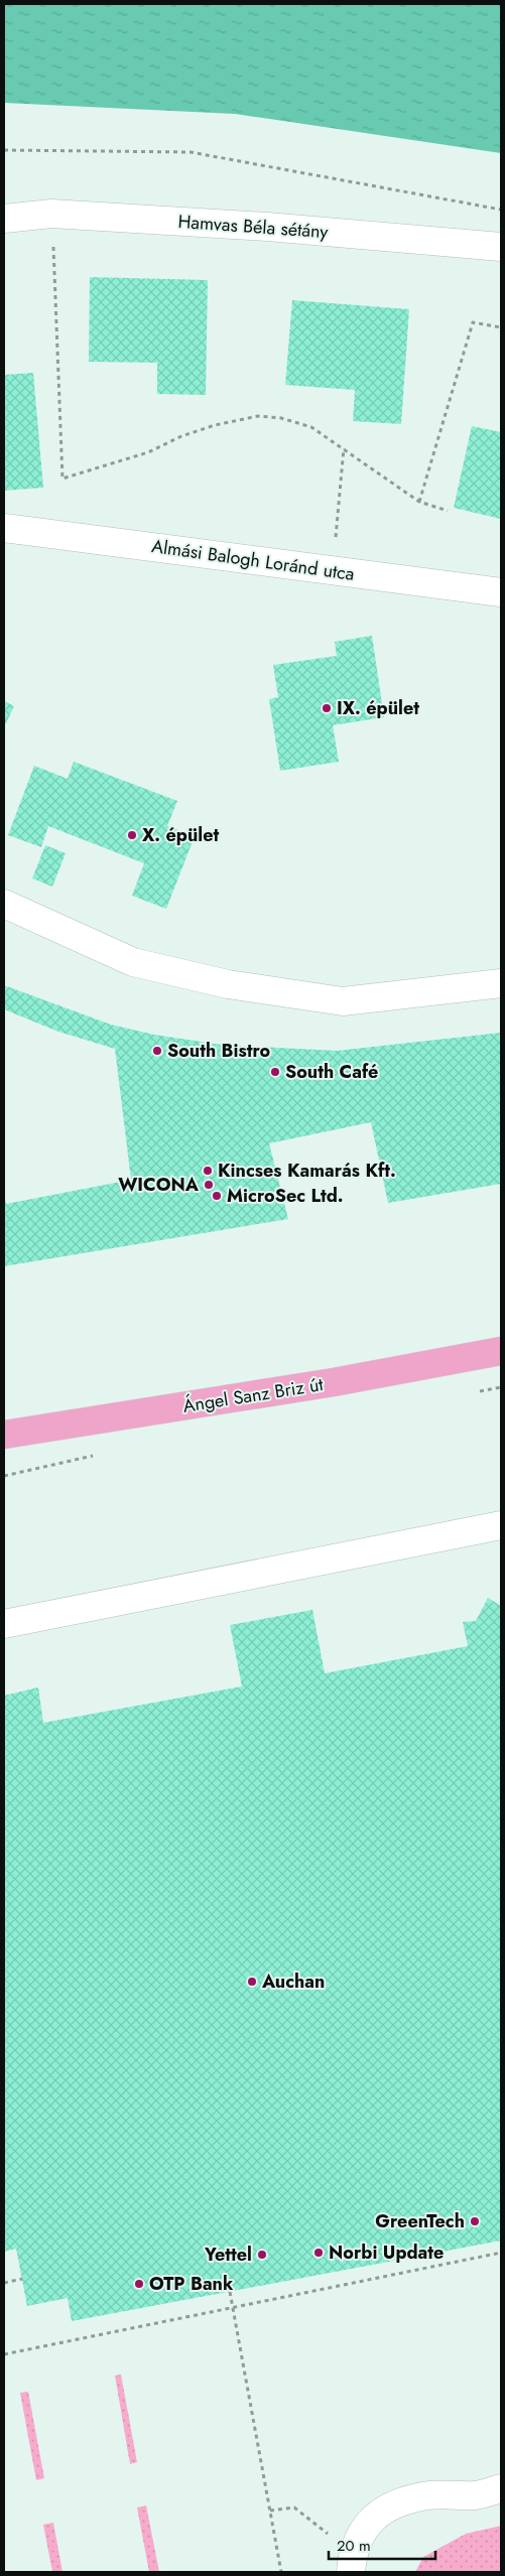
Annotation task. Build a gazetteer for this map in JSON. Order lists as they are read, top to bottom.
{
  "streets": {
    "main road": ["Ángel Sanz Briz út"],
    "street": ["Hamvas Béla sétány", "Almási Balogh Loránd utca"]
  },
  "places": [
    "IX. épület",
    "X. épület",
    "South Bistro",
    "South Café",
    "Kincses Kamarás Kft.",
    "WICONA",
    "MicroSec Ltd.",
    "Auchan",
    "GreenTech",
    "Norbi Update",
    "Yettel",
    "OTP Bank"
  ],
  "scale_bar": "20 m"
}
